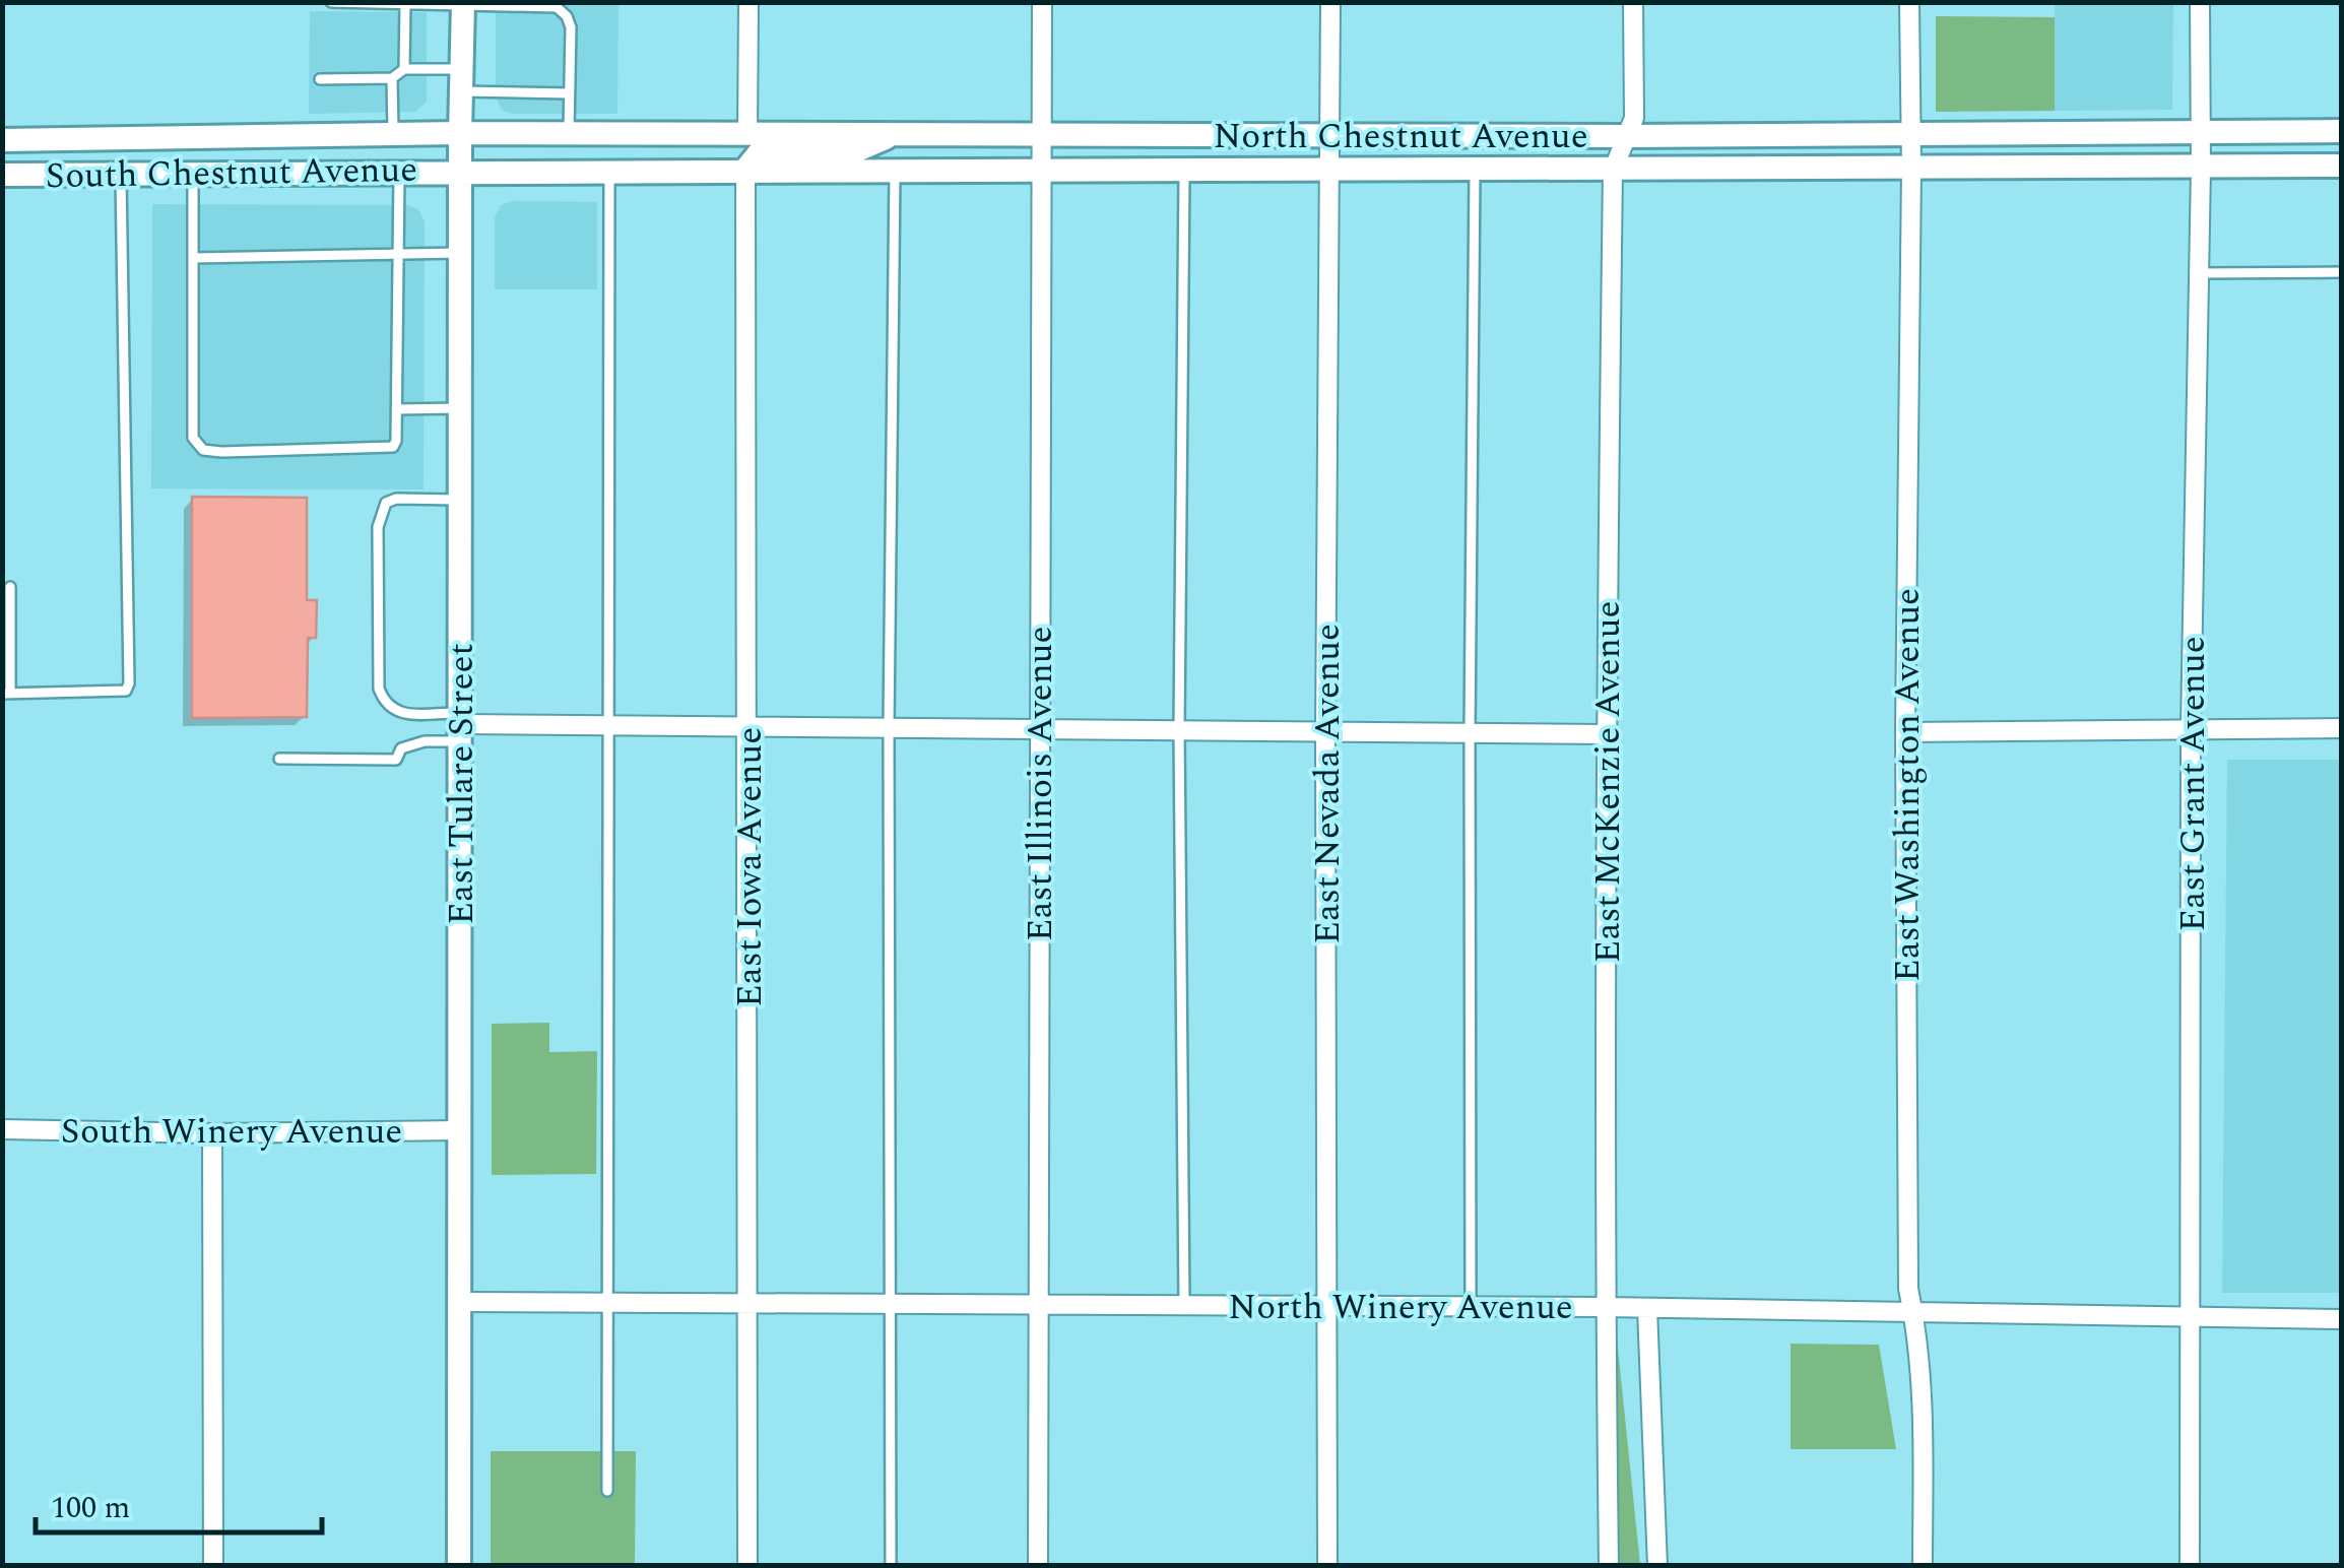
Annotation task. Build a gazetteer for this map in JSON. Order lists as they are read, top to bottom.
{
  "streets": {
    "main road": ["North Chestnut Avenue", "South Chestnut Avenue", "East Tulare Street"],
    "street": [
      "East McKenzie Avenue",
      "East Illinois Avenue",
      "East Nevada Avenue",
      "East Grant Avenue",
      "East Washington Avenue",
      "East Iowa Avenue",
      "South Winery Avenue",
      "North Winery Avenue"
    ]
  },
  "crossings": [
    ["North Chestnut Avenue", "South Chestnut Avenue"],
    ["North Chestnut Avenue", "East McKenzie Avenue"],
    ["North Chestnut Avenue", "East Tulare Street"],
    ["North Chestnut Avenue", "East Illinois Avenue"],
    ["North Chestnut Avenue", "East Nevada Avenue"],
    ["North Chestnut Avenue", "East Grant Avenue"],
    ["North Chestnut Avenue", "East Washington Avenue"],
    ["North Chestnut Avenue", "East Iowa Avenue"],
    ["South Chestnut Avenue", "East Tulare Street"],
    ["East McKenzie Avenue", "North Winery Avenue"],
    ["East Tulare Street", "South Winery Avenue"],
    ["East Tulare Street", "North Winery Avenue"],
    ["East Illinois Avenue", "North Winery Avenue"],
    ["East Nevada Avenue", "North Winery Avenue"],
    ["East Grant Avenue", "North Winery Avenue"],
    ["East Washington Avenue", "North Winery Avenue"],
    ["East Iowa Avenue", "North Winery Avenue"]
  ],
  "scale_bar": "100 m"
}
